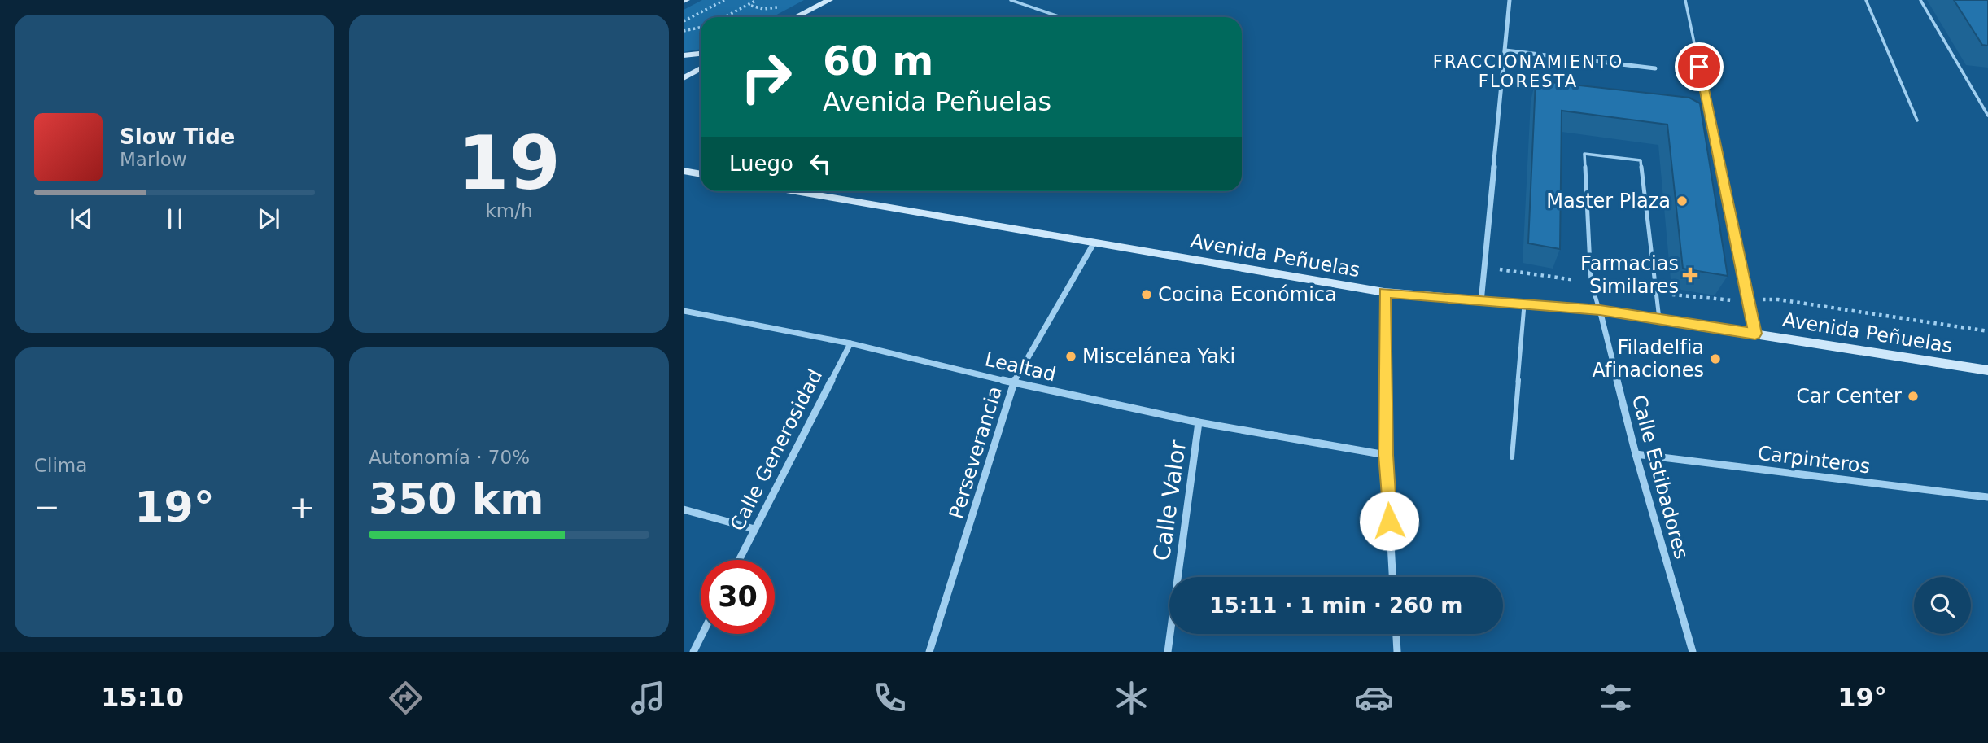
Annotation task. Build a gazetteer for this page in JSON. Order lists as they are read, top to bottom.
{
  "streets": {
    "street": [
      "Avenida Peñuelas",
      "Lealtad",
      "Calle Generosidad",
      "Perseverancia",
      "Carpinteros",
      "Calle Estibadores",
      "Calle Valor"
    ]
  },
  "crossings": [
    ["Avenida Peñuelas", "Perseverancia"],
    ["Avenida Peñuelas", "Calle Estibadores"],
    ["Lealtad", "Calle Generosidad"],
    ["Lealtad", "Perseverancia"],
    ["Lealtad", "Calle Valor"],
    ["Carpinteros", "Calle Estibadores"]
  ],
  "districts": ["FRACCIONAMIENTO FLORESTA"],
  "places": {
    "other": [
      "Master Plaza",
      "Cocina Económica",
      "Miscelánea Yaki",
      "Filadelfia Afinaciones",
      "Car Center"
    ],
    "health": ["Farmacias Similares"]
  },
  "page": {
    "tile": [
      ["19", "km/h"],
      "Clima",
      ["Autonomía · 70%", "350 km"]
    ],
    "turn": ["60 m", "Avenida Peñuelas"],
    "song": ["Slow Tide", "Marlow"],
    "then": "Luego",
    "heat": ["−", "19°", "+"],
    "limit": "30",
    "trip": "15:11 · 1 min · 260 m",
    "tabs": ["15:10", "19°"]
  }
}
